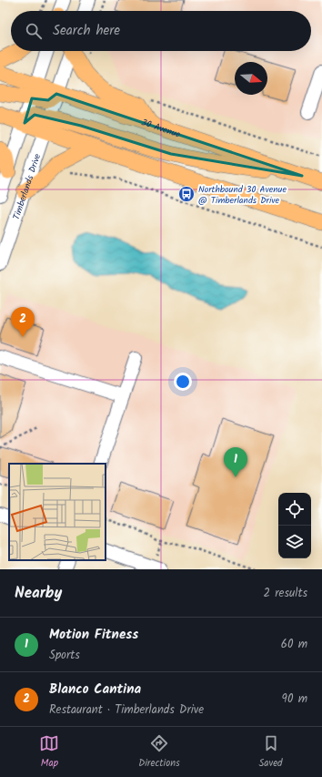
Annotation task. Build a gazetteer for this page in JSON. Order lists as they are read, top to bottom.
{
  "streets": {
    "main road": ["30 Avenue"],
    "street": ["Timberlands Drive"]
  },
  "crossings": [
    ["30 Avenue", "Timberlands Drive"]
  ],
  "places": {
    "bus stop": ["Northbound 30 Avenue @ Timberlands Drive"]
  },
  "north": "right",
  "page": {
    "search": "Search here",
    "pins": ["2", "1"],
    "heading": ["Nearby", "2 results"],
    "list": [
      {
        "mark": "1",
        "name": "Motion Fitness",
        "note": "Sports",
        "value": "60 m"
      },
      {
        "mark": "2",
        "name": "Blanco Cantina",
        "note": "Restaurant · Timberlands Drive",
        "value": "90 m"
      }
    ],
    "nav": ["Map", "Directions", "Saved"]
  }
}
